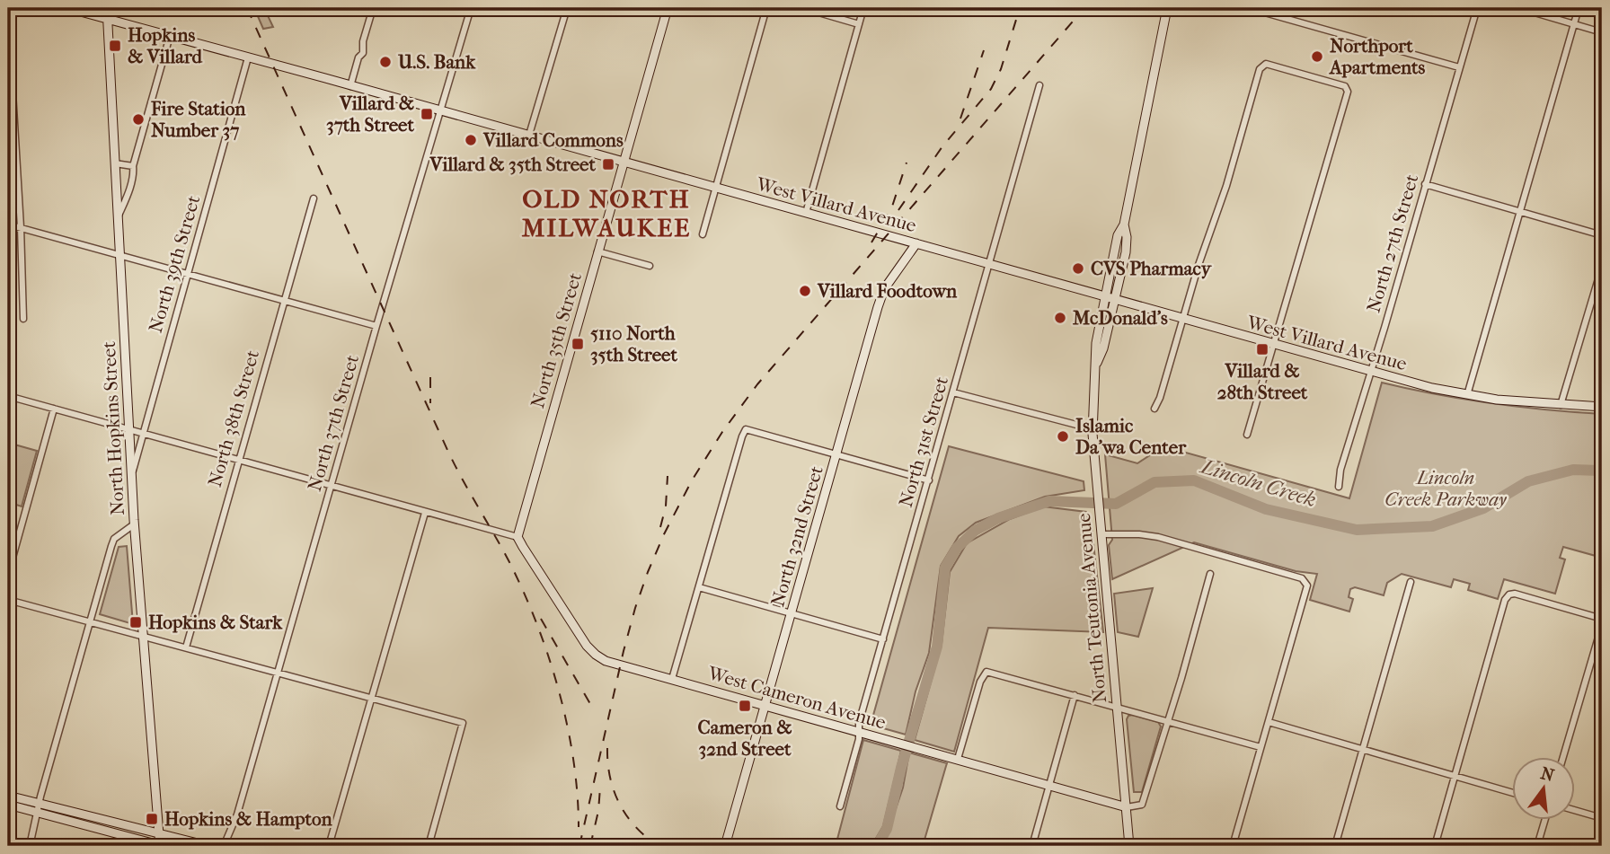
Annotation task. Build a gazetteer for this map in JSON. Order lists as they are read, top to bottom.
{
  "streets": {
    "street": [
      "West Villard Avenue",
      "North 27th Street",
      "North 39th Street",
      "North 35th Street",
      "North 38th Street",
      "North 37th Street",
      "North Hopkins Street",
      "North 31st Street",
      "North 32nd Street",
      "North Teutonia Avenue",
      "West Cameron Avenue"
    ]
  },
  "crossings": [
    ["West Villard Avenue", "North 27th Street"],
    ["West Villard Avenue", "North 39th Street"],
    ["West Villard Avenue", "North 35th Street"],
    ["West Villard Avenue", "North 37th Street"],
    ["West Villard Avenue", "North Hopkins Street"],
    ["West Villard Avenue", "North 31st Street"],
    ["West Villard Avenue", "North 32nd Street"],
    ["West Villard Avenue", "North Teutonia Avenue"],
    ["North 39th Street", "North Hopkins Street"],
    ["North 35th Street", "West Cameron Avenue"],
    ["North 31st Street", "West Cameron Avenue"],
    ["North 32nd Street", "West Cameron Avenue"],
    ["North Teutonia Avenue", "West Cameron Avenue"]
  ],
  "districts": ["OLD NORTH MILWAUKEE"],
  "water": ["Lincoln Creek"],
  "parks": ["Lincoln Creek Parkway"],
  "places": {
    "transit": [
      "Hopkins & Villard",
      "Villard & 37th Street",
      "Villard & 35th Street",
      "5110 North 35th Street",
      "Villard & 28th Street",
      "Hopkins & Stark",
      "Cameron & 32nd Street",
      "Hopkins & Hampton"
    ],
    "other": [
      "Northport Apartments",
      "U.S. Bank",
      "Fire Station Number 37",
      "Villard Commons",
      "CVS Pharmacy",
      "Villard Foodtown",
      "McDonald's",
      "Islamic Da'wa Center"
    ]
  },
  "north": "top"
}
